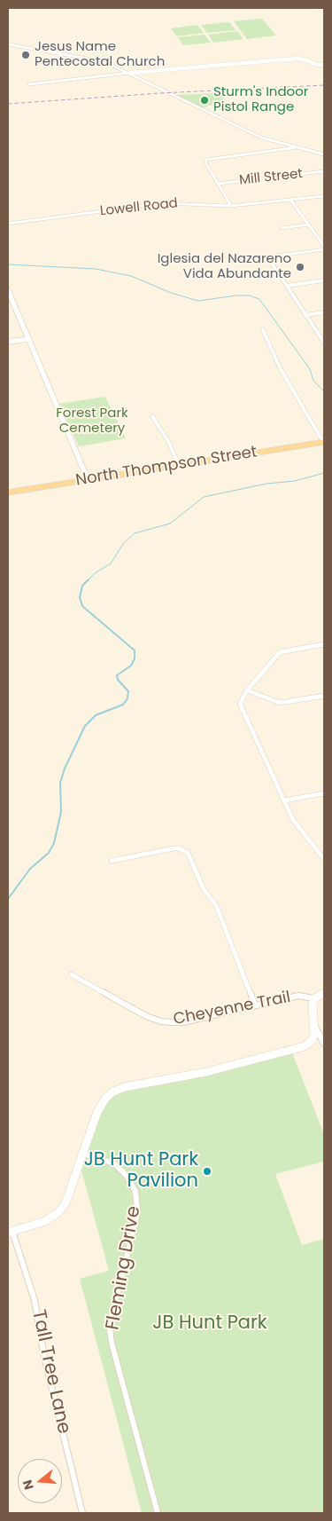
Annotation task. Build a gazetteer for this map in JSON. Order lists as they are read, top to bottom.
{
  "streets": {
    "main road": ["North Thompson Street"],
    "street": [
      "Mill Street",
      "Lowell Road",
      "Cheyenne Trail",
      "Fleming Drive",
      "Tall Tree Lane"
    ]
  },
  "parks": ["Forest Park Cemetery", "JB Hunt Park"],
  "places": [
    "Jesus Name Pentecostal Church",
    "Sturm's Indoor Pistol Range",
    "Iglesia del Nazareno Vida Abundante",
    "JB Hunt Park Pavilion"
  ],
  "north": "left"
}
